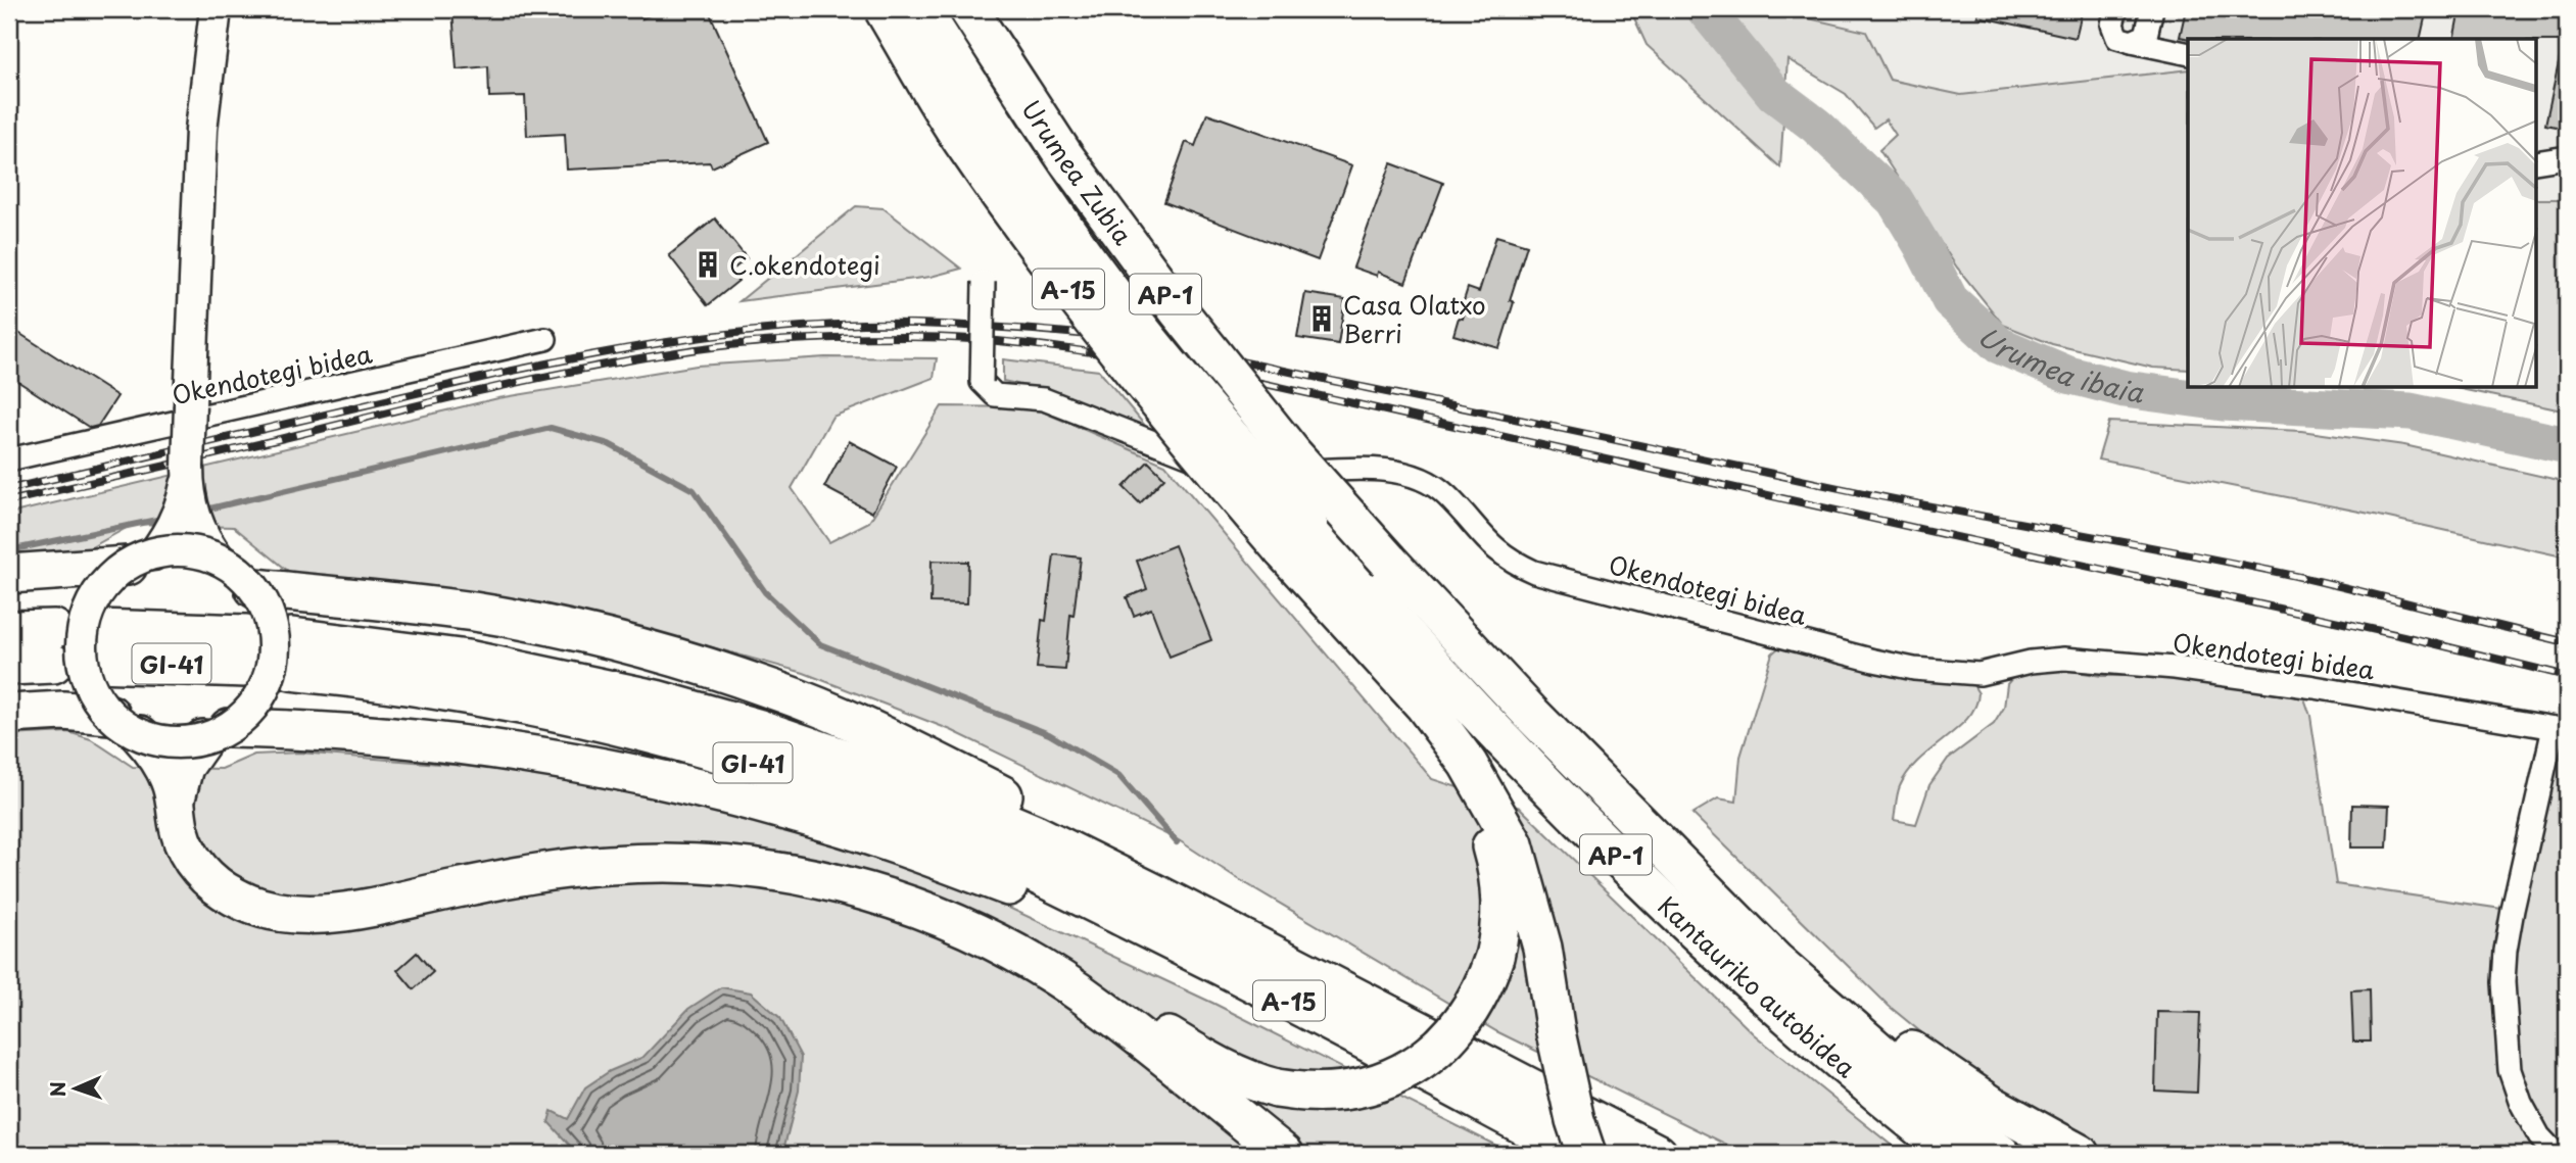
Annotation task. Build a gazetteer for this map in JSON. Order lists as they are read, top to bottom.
{
  "streets": {
    "highway": [
      "Urumea Zubia",
      "A-15",
      "AP-1",
      "GI-41",
      "Kantauriko autobidea"
    ],
    "street": ["Okendotegi bidea"]
  },
  "crossings": [
    ["Urumea Zubia", "A-15"],
    ["Urumea Zubia", "Kantauriko autobidea"],
    ["A-15", "GI-41"],
    ["A-15", "Kantauriko autobidea"]
  ],
  "water": ["Urumea ibaia"],
  "places": {
    "building": ["C.okendotegi", "Casa Olatxo Berri"]
  },
  "north": "left"
}
